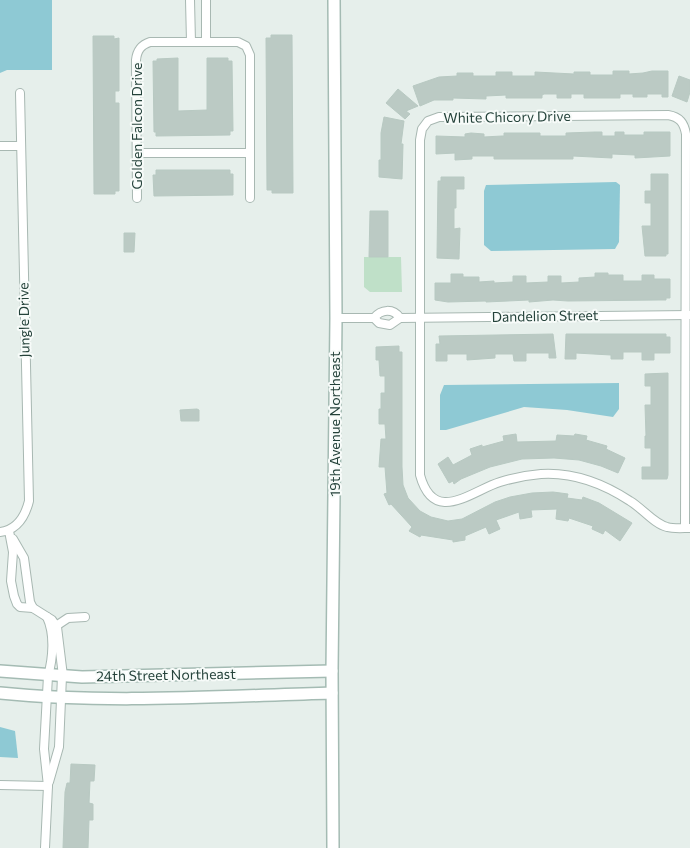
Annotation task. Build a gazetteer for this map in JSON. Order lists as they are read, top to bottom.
{
  "streets": {
    "street": [
      "White Chicory Drive",
      "Golden Falcon Drive",
      "Dandelion Street",
      "Jungle Drive",
      "19th Avenue Northeast",
      "24th Street Northeast"
    ]
  },
  "crossings": [
    ["White Chicory Drive", "Dandelion Street"],
    ["Dandelion Street", "19th Avenue Northeast"],
    ["19th Avenue Northeast", "24th Street Northeast"]
  ]
}
